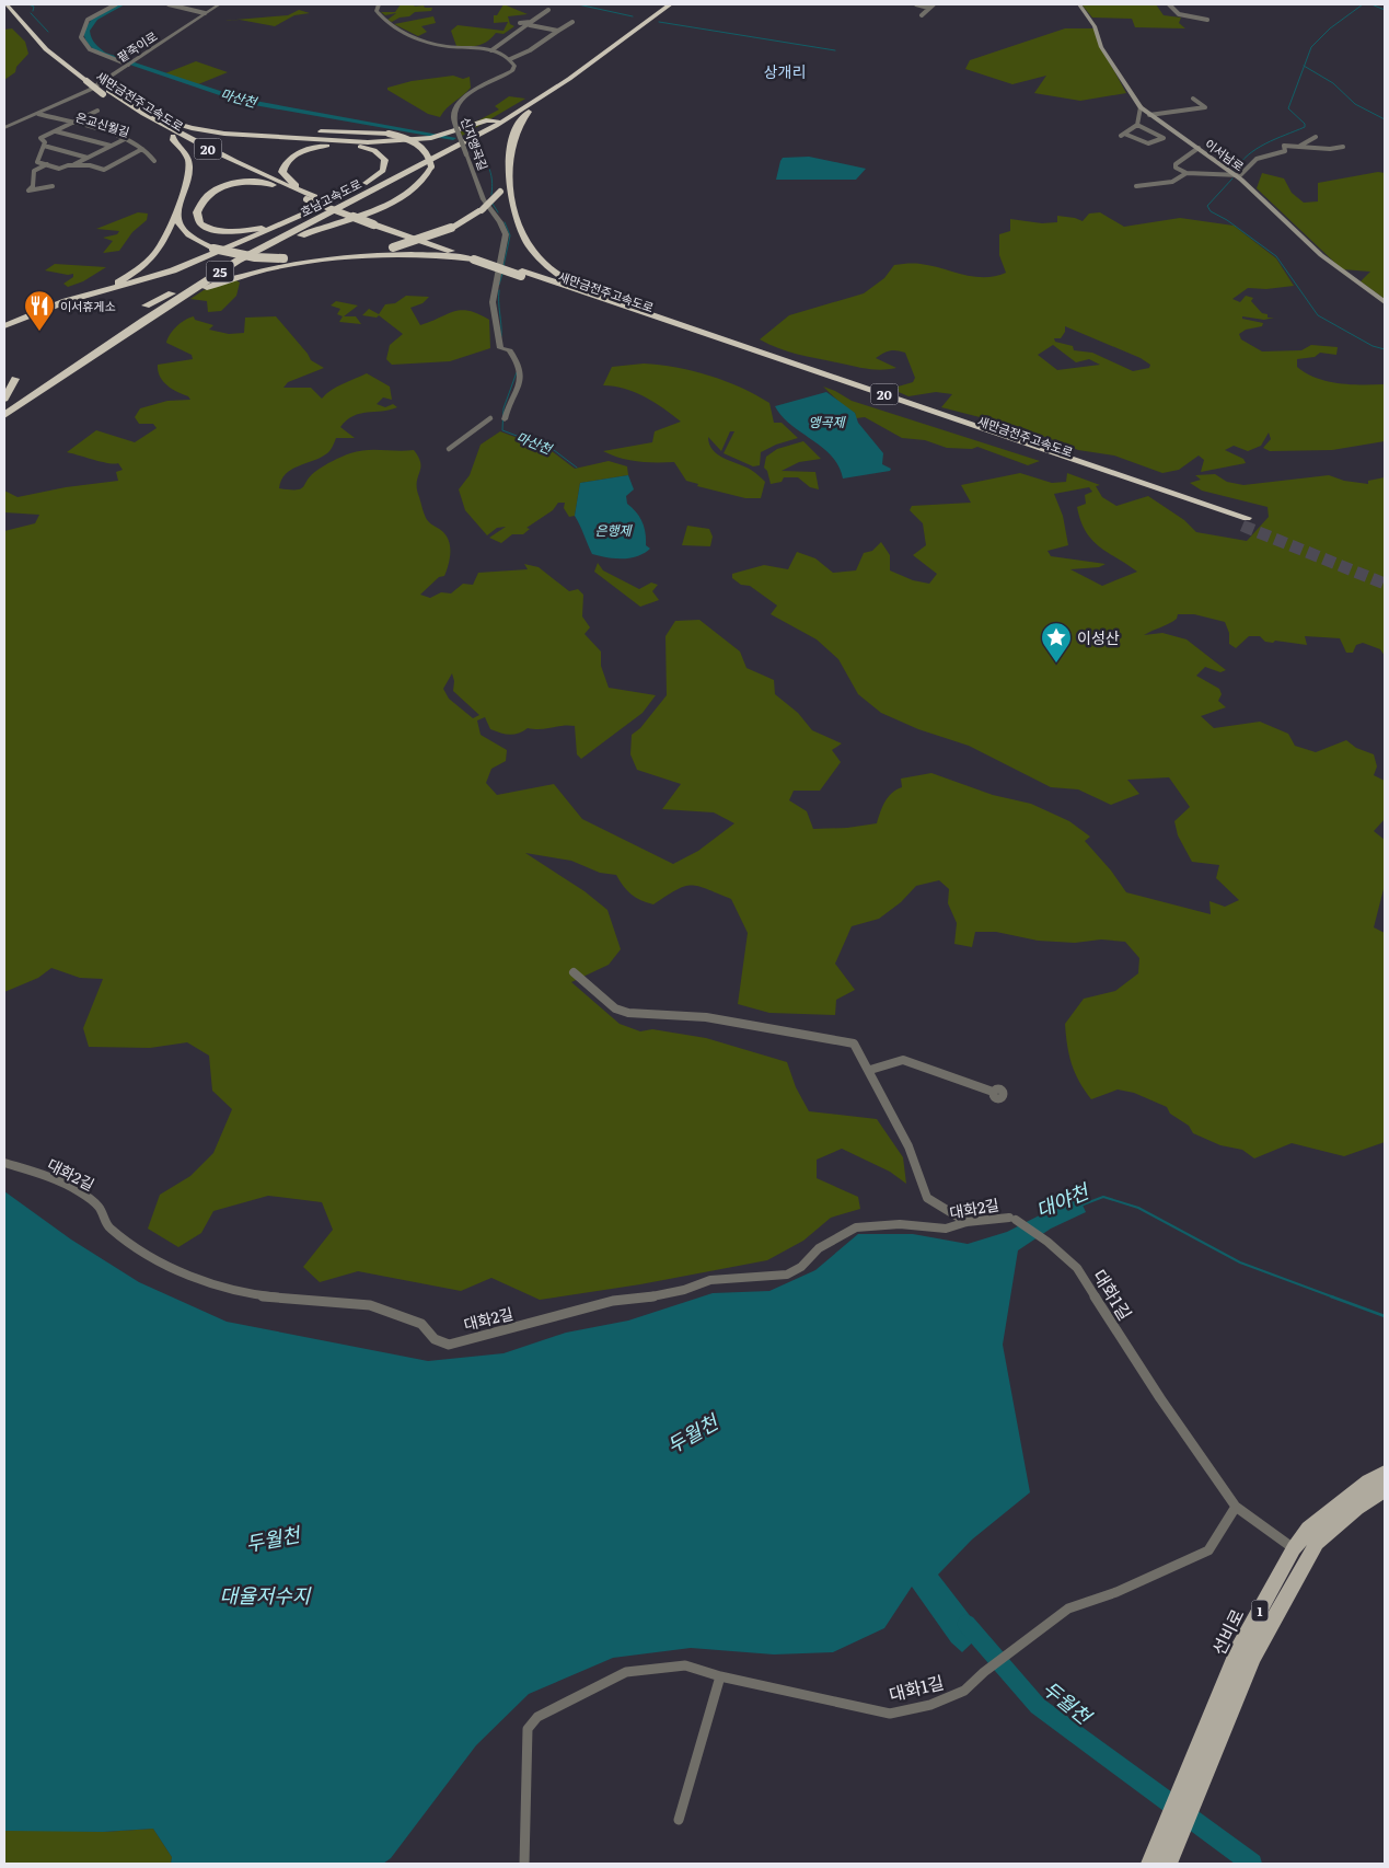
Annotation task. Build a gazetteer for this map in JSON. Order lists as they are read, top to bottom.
{
  "streets": {
    "highway": [
      "새만금전주고속도로",
      "20",
      "호남고속도로",
      "25"
    ],
    "main road": ["이서남로", "1"],
    "street": [
      "팥죽이로",
      "은교신월길",
      "신지앵곡길",
      "대화2길",
      "대화1길"
    ]
  },
  "crossings": [
    ["팥죽이로", "은교신월길"],
    ["대화2길", "대화1길"],
    ["대화1길", "1"]
  ],
  "districts": ["상개리"],
  "water": [
    "마산천",
    "앵곡제",
    "은행제",
    "대야천",
    "두월천",
    "대율저수지"
  ],
  "places": {
    "restaurant": ["이서휴게소"],
    "place": ["이성산"]
  }
}
